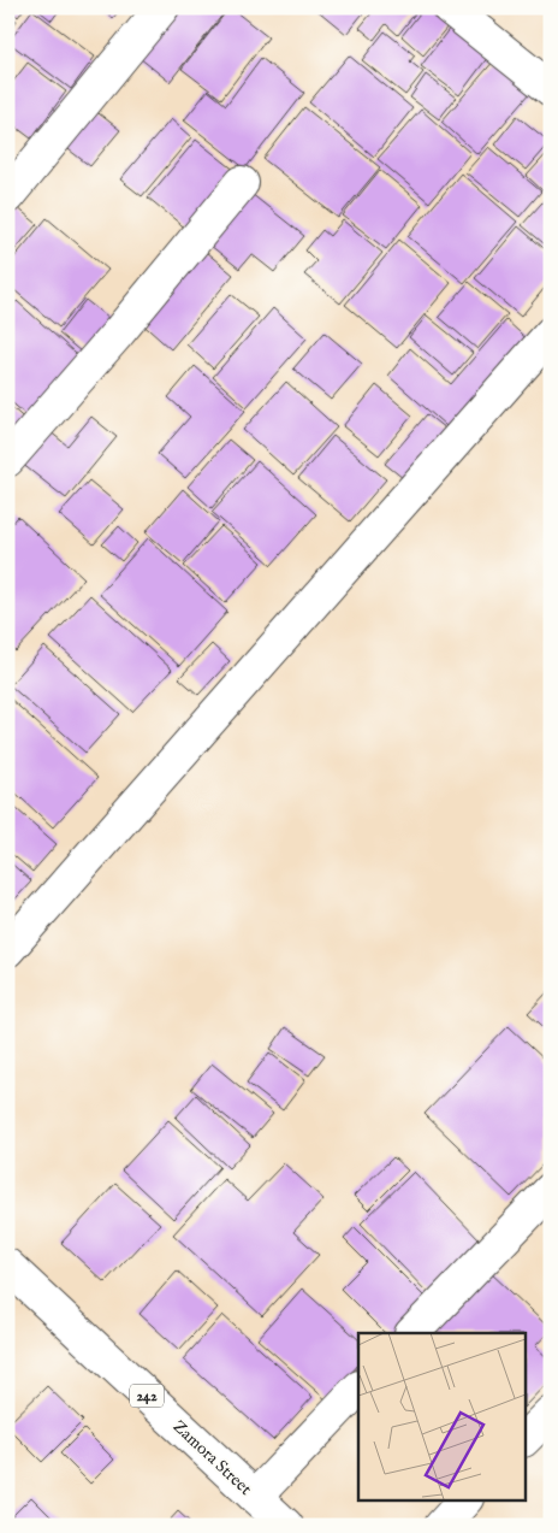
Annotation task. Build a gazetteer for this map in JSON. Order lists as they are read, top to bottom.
{
  "streets": {
    "street": ["242", "Zamora Street"]
  }
}
